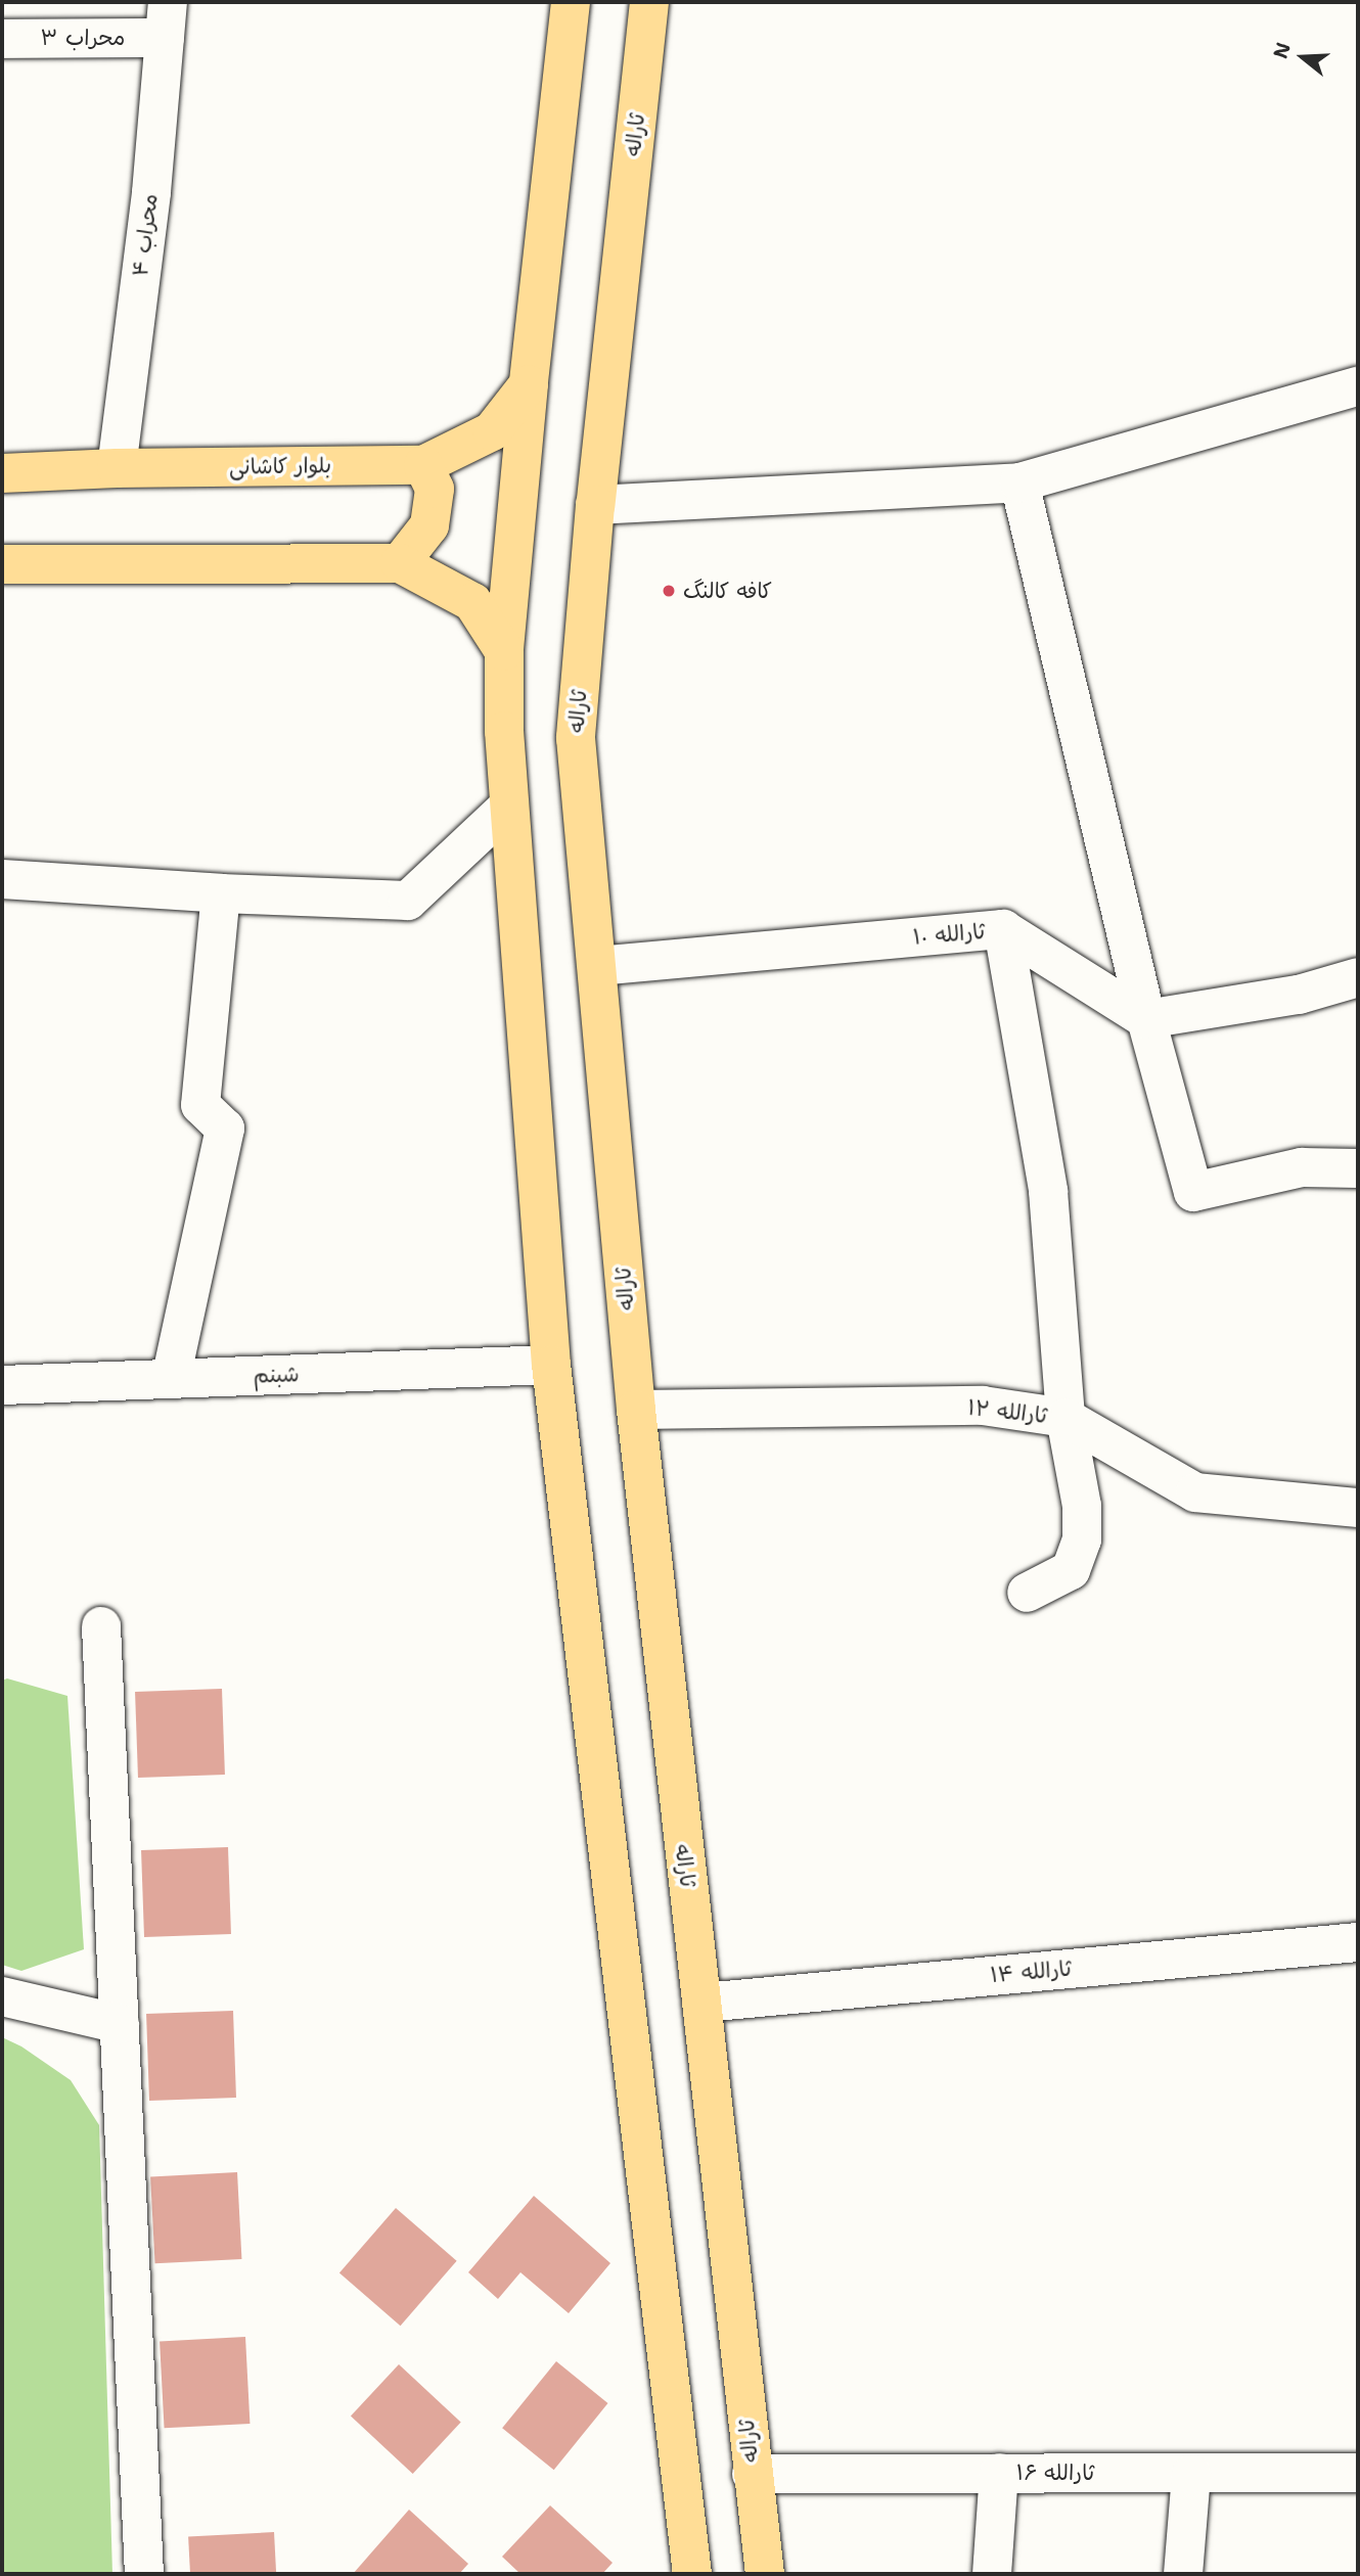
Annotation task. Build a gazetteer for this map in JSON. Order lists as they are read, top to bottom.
{
  "streets": {
    "main road": ["ثاراله", "بلوار کاشانی"],
    "street": [
      "محراب ۳",
      "محراب ۴",
      "ثارالله ۱۰",
      "شبنم",
      "ثارالله ۱۲",
      "ثارالله ۱۴",
      "ثارالله ۱۶"
    ]
  },
  "crossings": [
    ["محراب ۳", "محراب ۴"],
    ["ثاراله", "ثارالله ۱۰"],
    ["ثاراله", "ثارالله ۱۲"],
    ["ثاراله", "ثارالله ۱۴"],
    ["ثاراله", "ثارالله ۱۶"],
    ["محراب ۴", "بلوار کاشانی"]
  ],
  "places": ["کافه کالنگ"],
  "north": "left"
}
